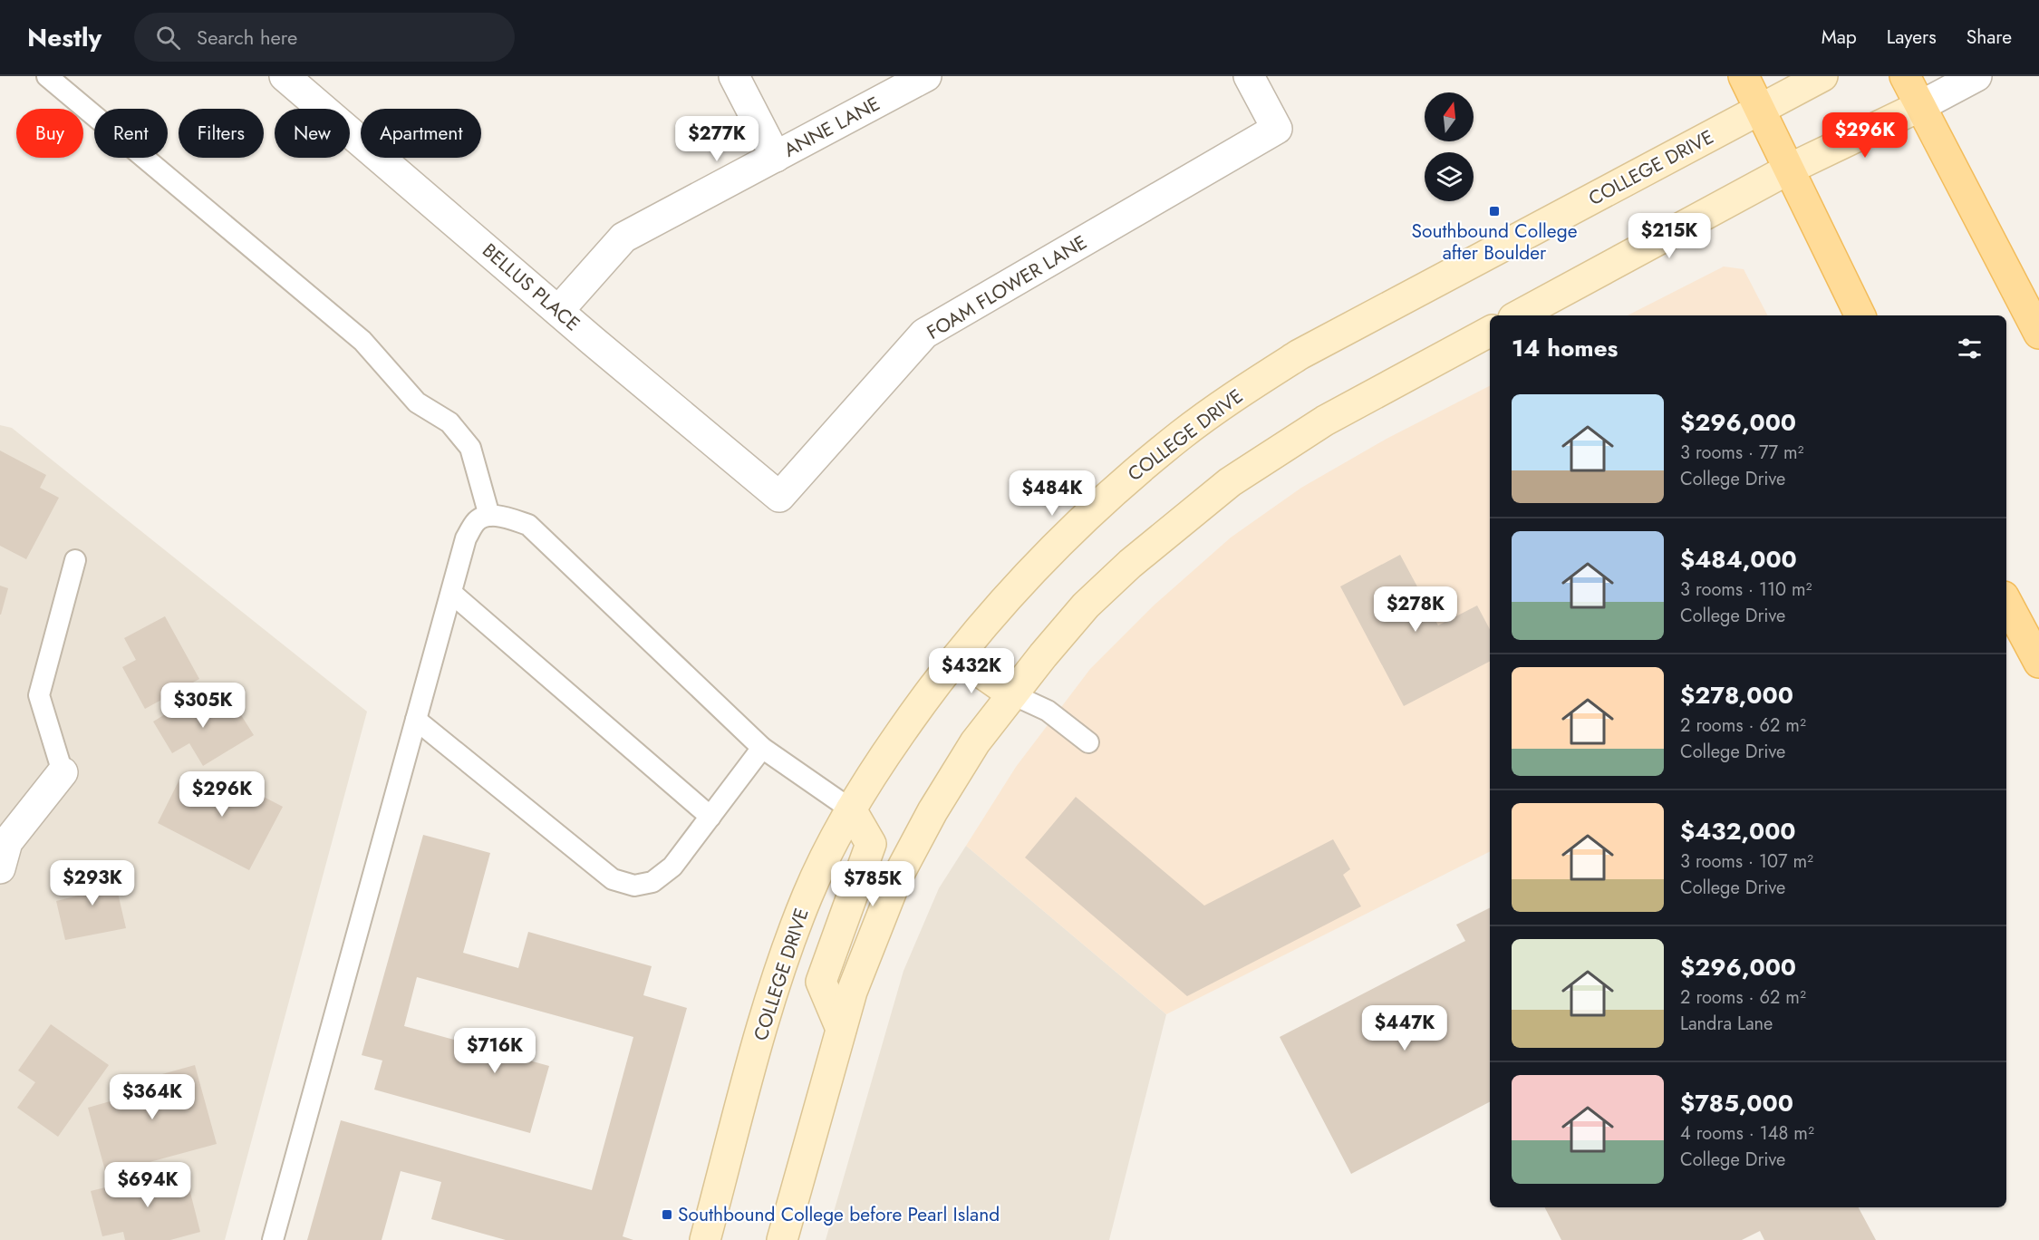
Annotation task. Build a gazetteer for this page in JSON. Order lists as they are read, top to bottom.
{
  "streets": {
    "main road": ["COLLEGE DRIVE"],
    "street": ["ANNE LANE", "BELLUS PLACE", "FOAM FLOWER LANE"]
  },
  "crossings": [
    ["ANNE LANE", "BELLUS PLACE"],
    ["BELLUS PLACE", "FOAM FLOWER LANE"]
  ],
  "places": {
    "transit": ["Southbound College after Boulder", "Southbound College before Pearl Island"]
  },
  "north": "top",
  "page": {
    "header": "Nestly",
    "search": "Search here",
    "nav": ["Map", "Layers", "Share"],
    "chip": [
      "Buy",
      "Rent",
      "Filters",
      "New",
      "Apartment"
    ],
    "price": [
      "$296K",
      "$277K",
      "$215K",
      "$484K",
      "$278K",
      "$432K",
      "$305K",
      "$296K",
      "$293K",
      "$785K",
      "$447K",
      "$716K",
      "$364K",
      "$694K"
    ],
    "heading": "14 homes",
    "list": [
      {
        "name": "$296,000",
        "note": "3 rooms · 77 m² · College Drive"
      },
      {
        "name": "$484,000",
        "note": "3 rooms · 110 m² · College Drive"
      },
      {
        "name": "$278,000",
        "note": "2 rooms · 62 m² · College Drive"
      },
      {
        "name": "$432,000",
        "note": "3 rooms · 107 m² · College Drive"
      },
      {
        "name": "$296,000",
        "note": "2 rooms · 62 m² · Landra Lane"
      },
      {
        "name": "$785,000",
        "note": "4 rooms · 148 m² · College Drive"
      }
    ]
  }
}
